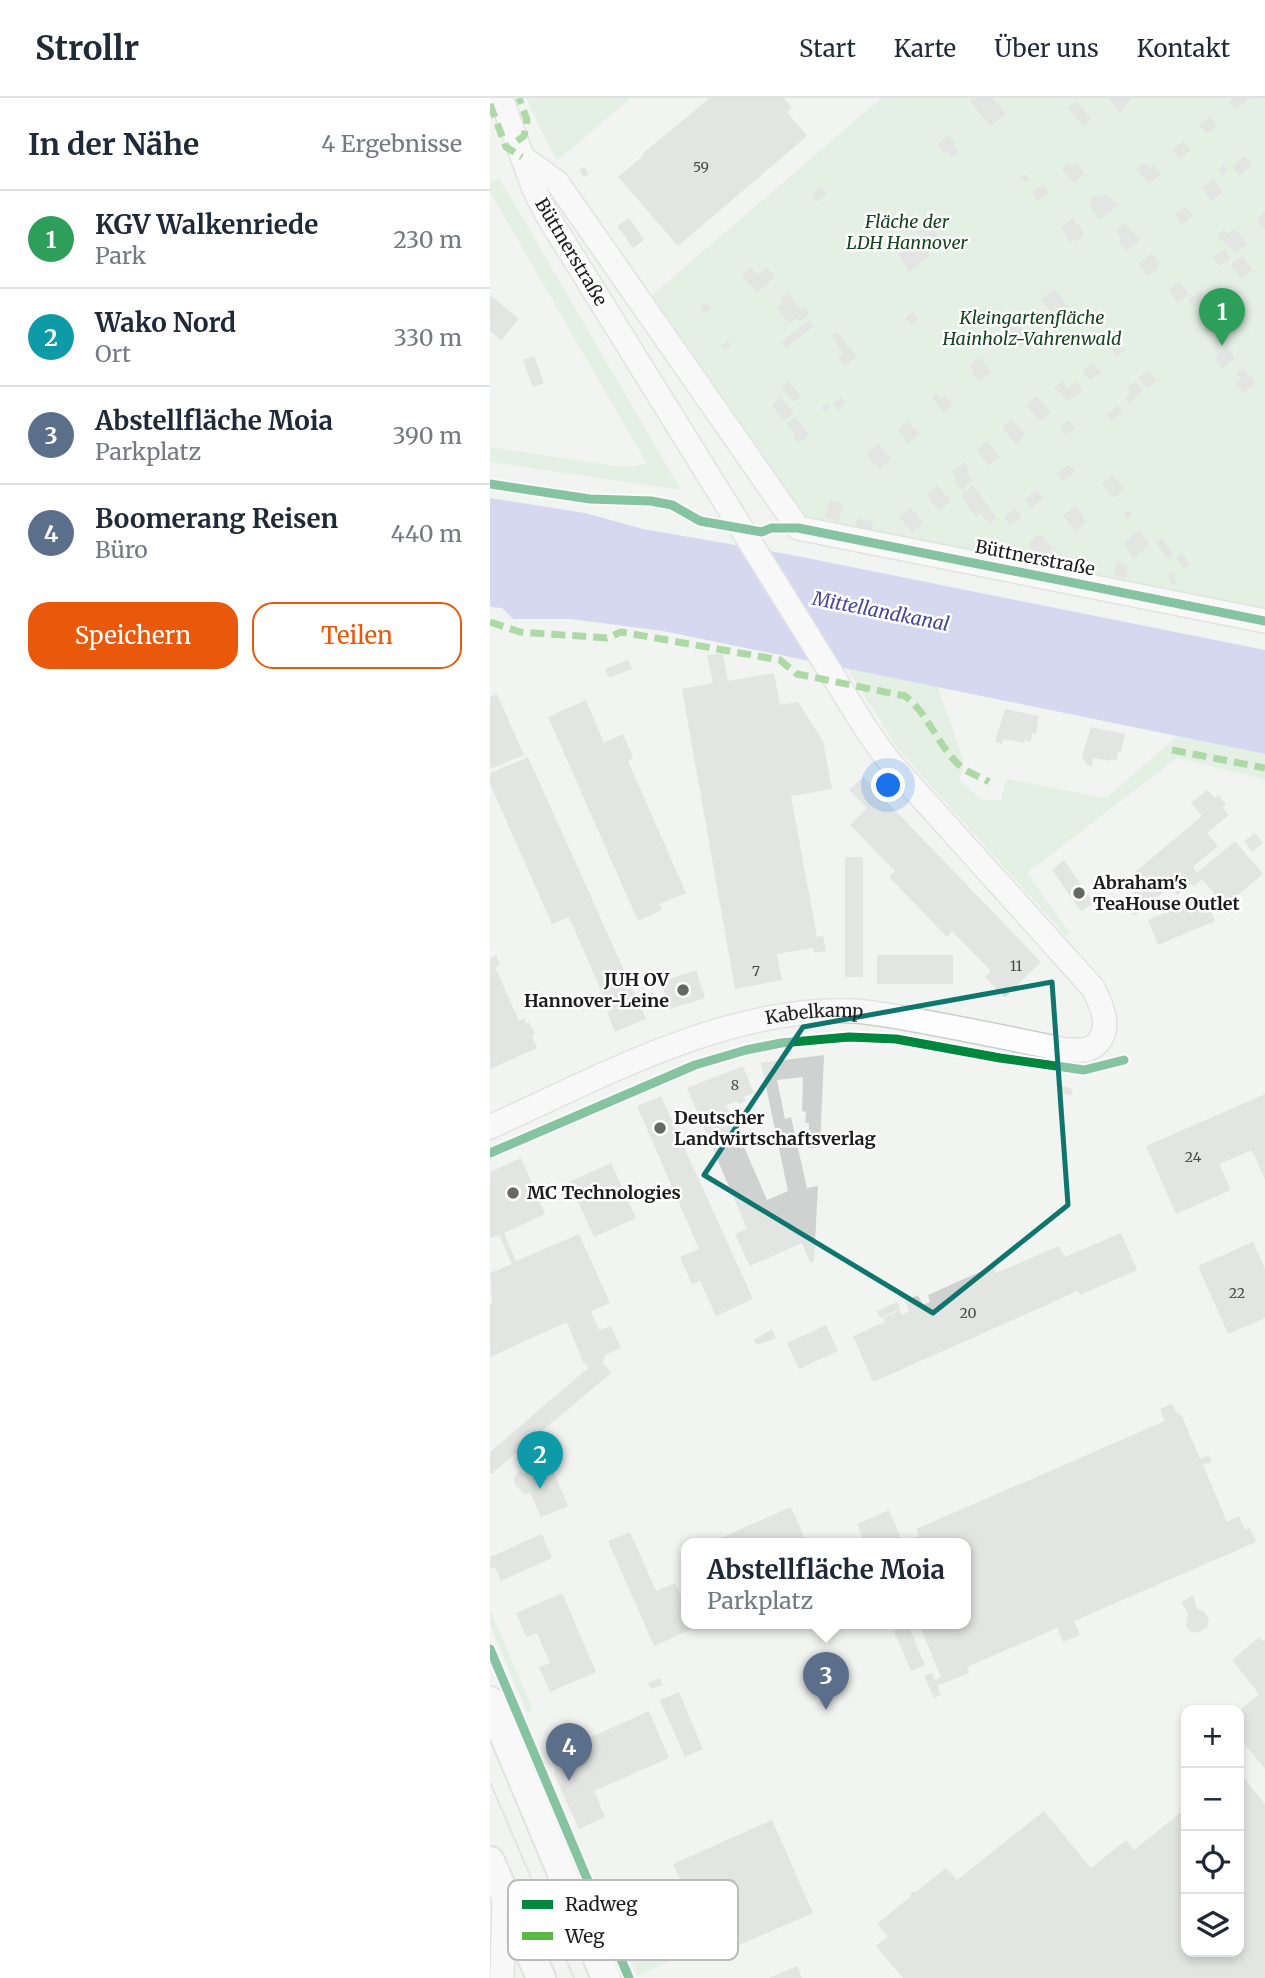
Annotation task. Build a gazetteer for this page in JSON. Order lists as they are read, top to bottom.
{
  "streets": {
    "street": ["Büttnerstraße", "Kabelkamp"]
  },
  "crossings": [
    ["Büttnerstraße", "Kabelkamp"]
  ],
  "water": ["Mittellandkanal"],
  "parks": ["Fläche der LDH Hannover", "Kleingartenfläche Hainholz-Vahrenwald"],
  "places": [
    "Abraham's TeaHouse Outlet",
    "JUH OV Hannover-Leine",
    "Deutscher Landwirtschaftsverlag",
    "MC Technologies"
  ],
  "house_numbers": [
    "59",
    "11",
    "7",
    "8",
    "24",
    "22",
    "20"
  ],
  "legend": ["Radweg", "Weg"],
  "page": {
    "header": "Strollr",
    "nav": [
      "Start",
      "Karte",
      "Über uns",
      "Kontakt"
    ],
    "heading": ["In der Nähe", "4 Ergebnisse"],
    "list": [
      {
        "mark": "1",
        "name": "KGV Walkenriede",
        "note": "Park",
        "value": "230 m"
      },
      {
        "mark": "2",
        "name": "Wako Nord",
        "note": "Ort",
        "value": "330 m"
      },
      {
        "mark": "3",
        "name": "Abstellfläche Moia",
        "note": "Parkplatz",
        "value": "390 m"
      },
      {
        "mark": "4",
        "name": "Boomerang Reisen",
        "note": "Büro",
        "value": "440 m"
      }
    ],
    "pins": [
      "1",
      "2",
      "3",
      "4"
    ],
    "buttons": ["Speichern", "Teilen"],
    "popup": ["Abstellfläche Moia", "Parkplatz"],
    "map_buttons": ["+", "−"]
  }
}
